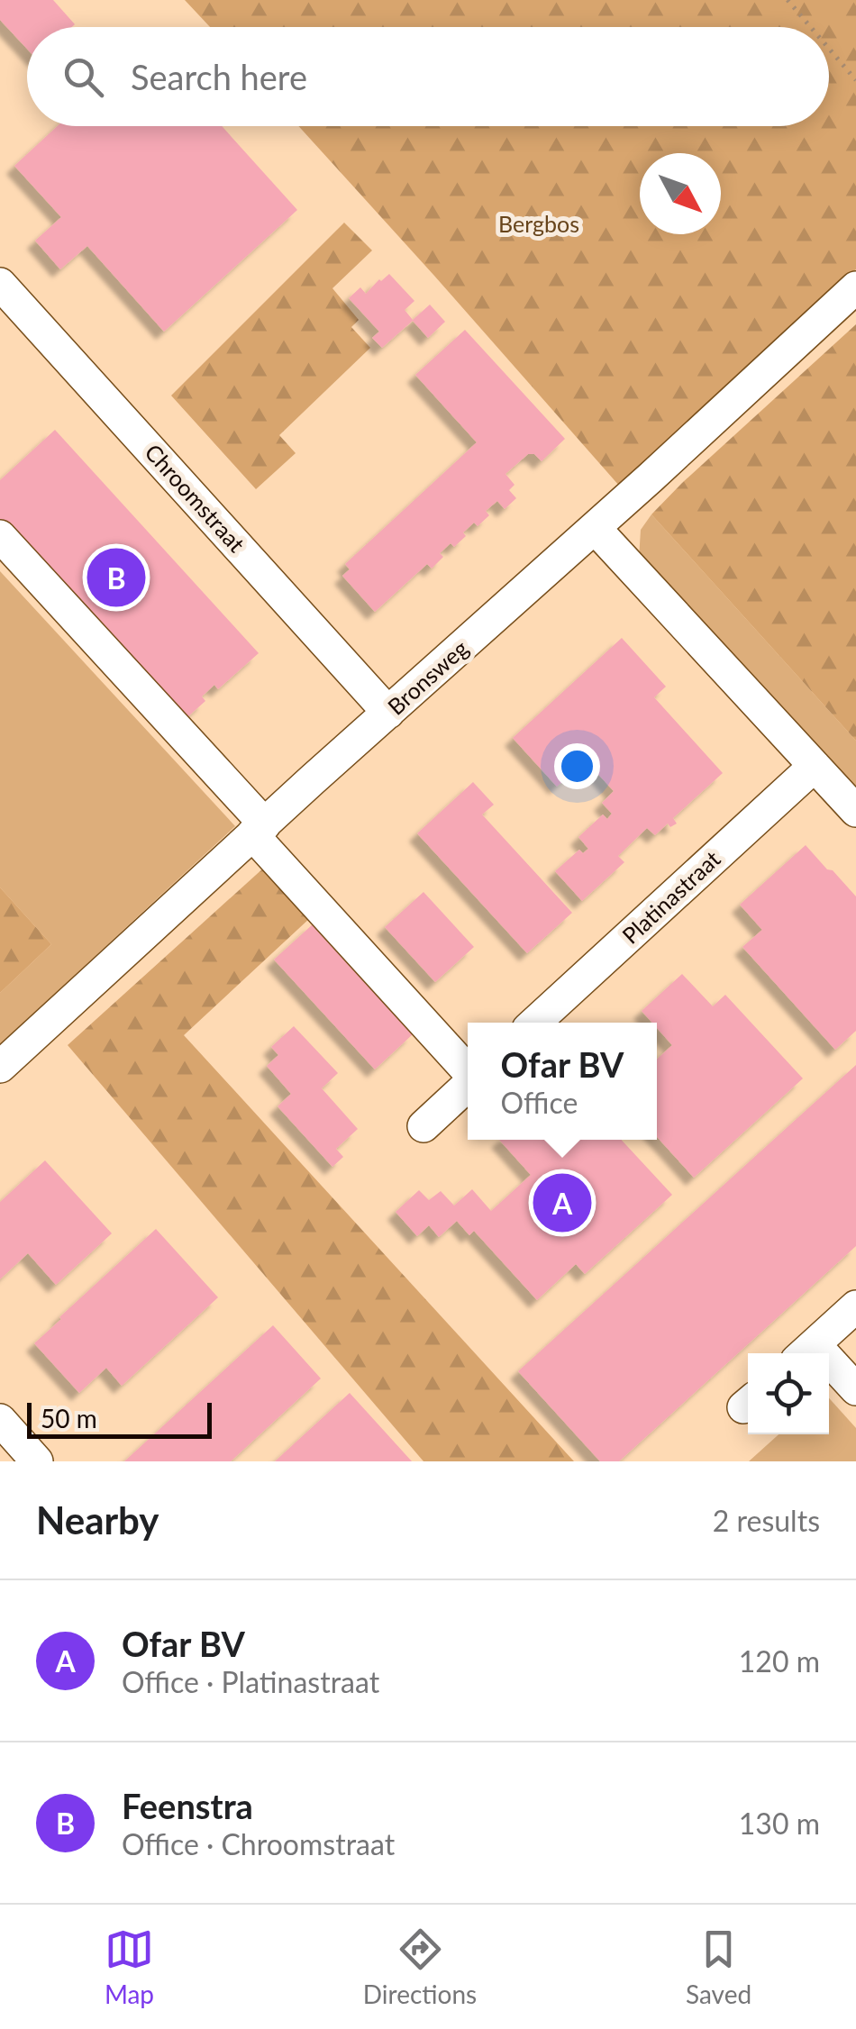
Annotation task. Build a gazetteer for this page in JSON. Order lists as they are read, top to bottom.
{
  "streets": {
    "street": ["Chroomstraat", "Bronsweg", "Platinastraat"]
  },
  "crossings": [
    ["Chroomstraat", "Bronsweg"]
  ],
  "parks": ["Bergbos"],
  "scale_bar": "50 m",
  "north": "bottom right",
  "page": {
    "search": "Search here",
    "pins": ["B", "A"],
    "popup": ["Ofar BV", "Office"],
    "scale": "50 m",
    "heading": ["Nearby", "2 results"],
    "list": [
      {
        "mark": "A",
        "name": "Ofar BV",
        "note": "Office · Platinastraat",
        "value": "120 m"
      },
      {
        "mark": "B",
        "name": "Feenstra",
        "note": "Office · Chroomstraat",
        "value": "130 m"
      }
    ],
    "nav": ["Map", "Directions", "Saved"]
  }
}
